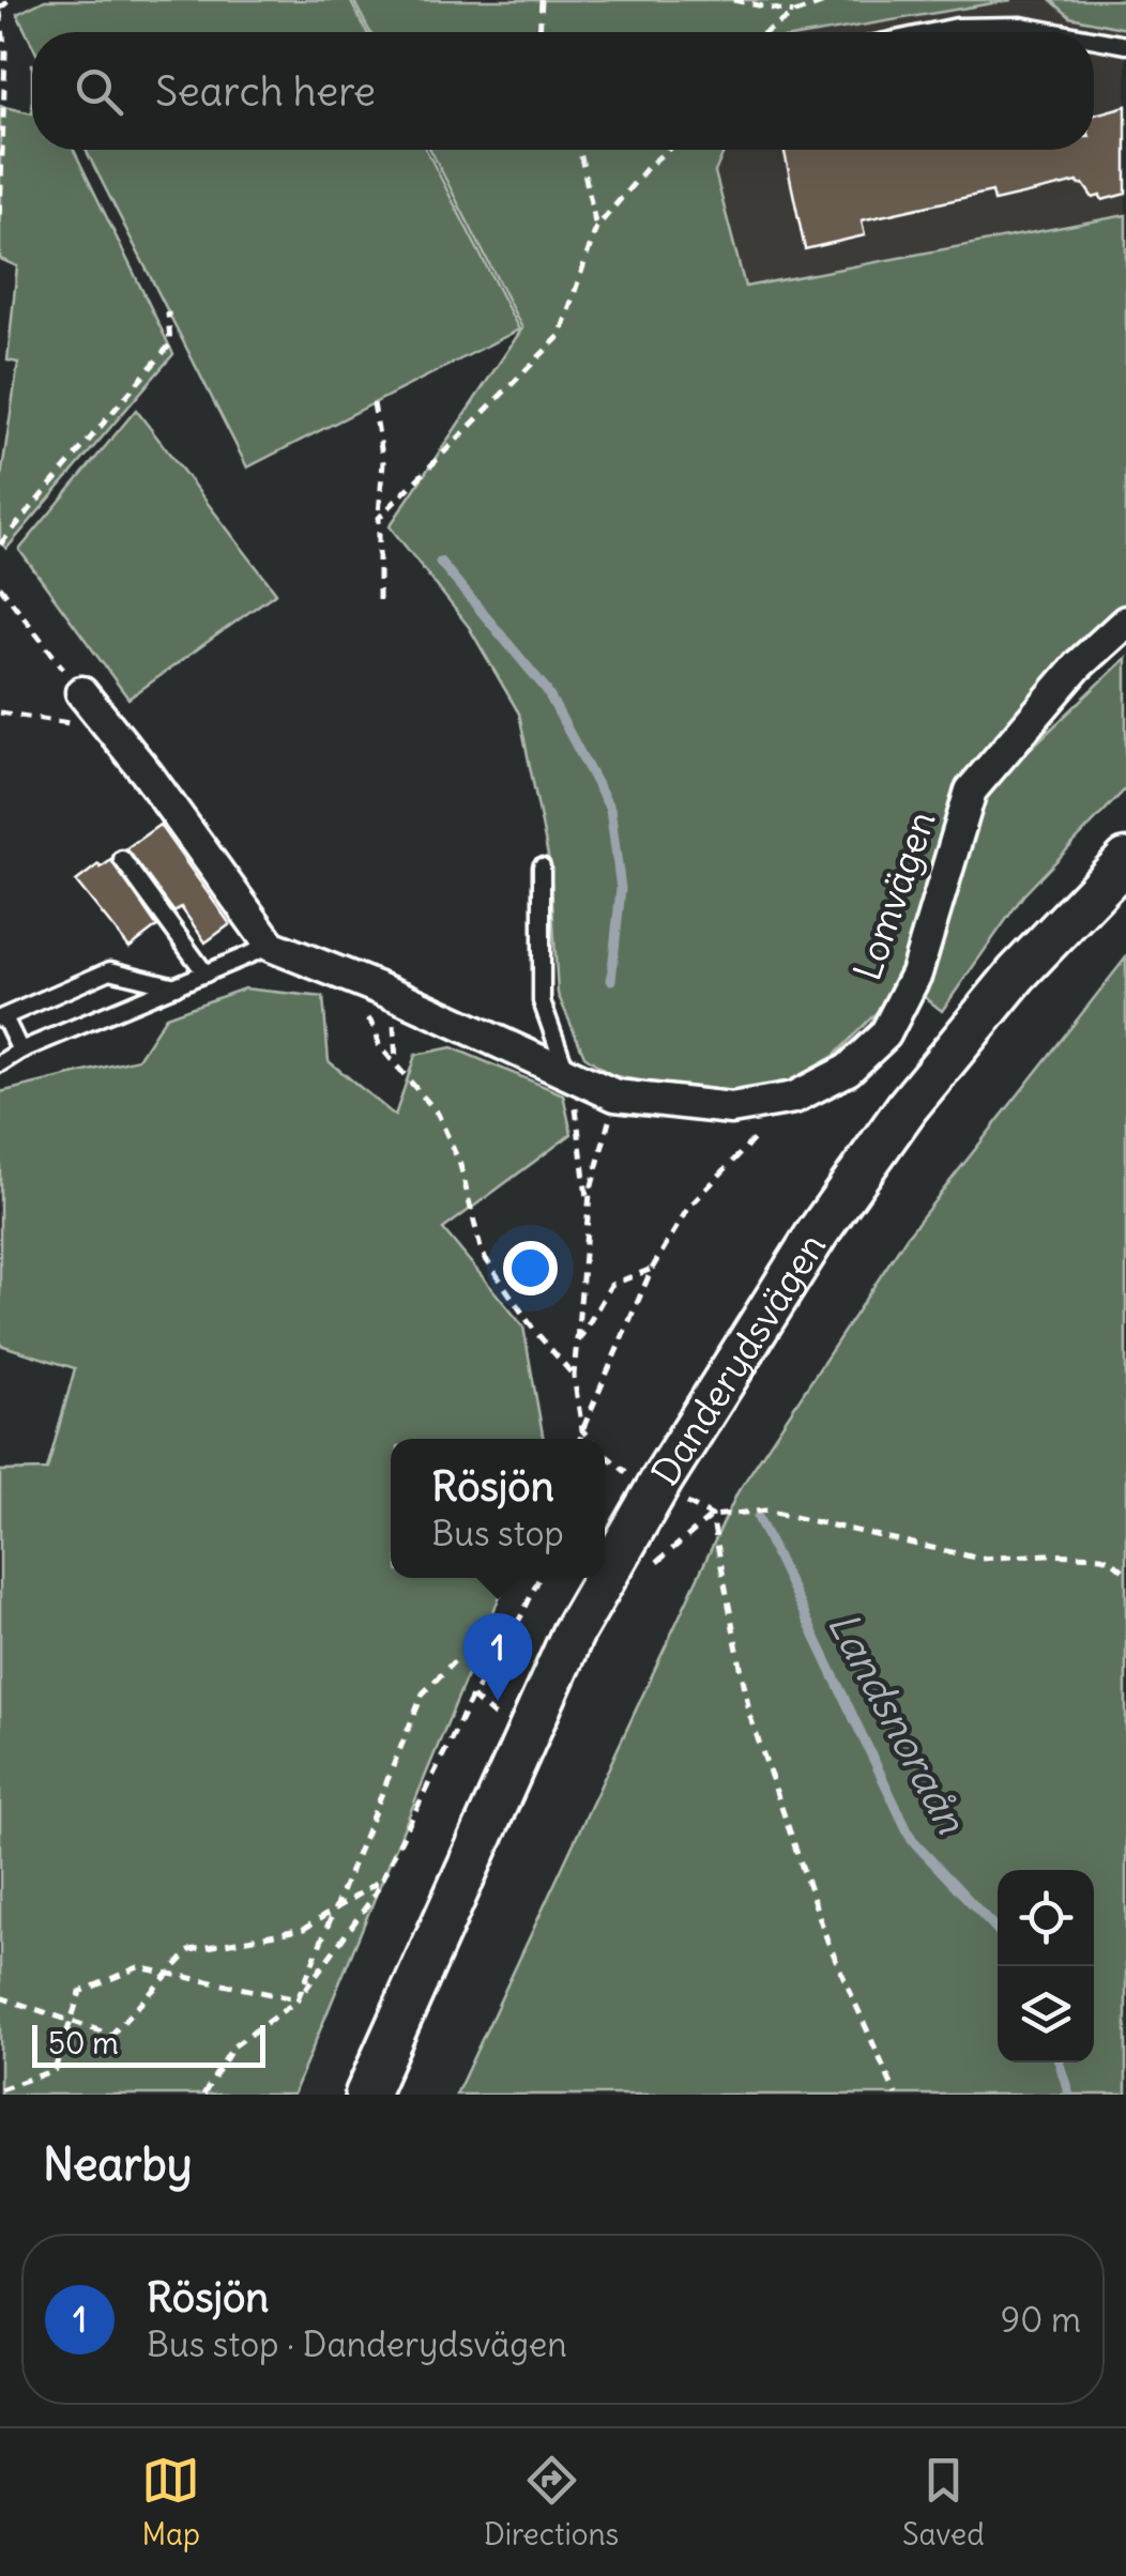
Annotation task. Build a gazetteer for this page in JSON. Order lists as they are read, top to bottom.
{
  "streets": {
    "main road": ["Danderydsvägen"],
    "street": ["Lomvägen"]
  },
  "water": ["Landsnoraån"],
  "scale_bar": "50 m",
  "page": {
    "search": "Search here",
    "popup": ["Rösjön", "Bus stop"],
    "pins": "1",
    "scale": "50 m",
    "heading": "Nearby",
    "list": [
      {
        "mark": "1",
        "name": "Rösjön",
        "note": "Bus stop · Danderydsvägen",
        "value": "90 m"
      }
    ],
    "nav": ["Map", "Directions", "Saved"]
  }
}
